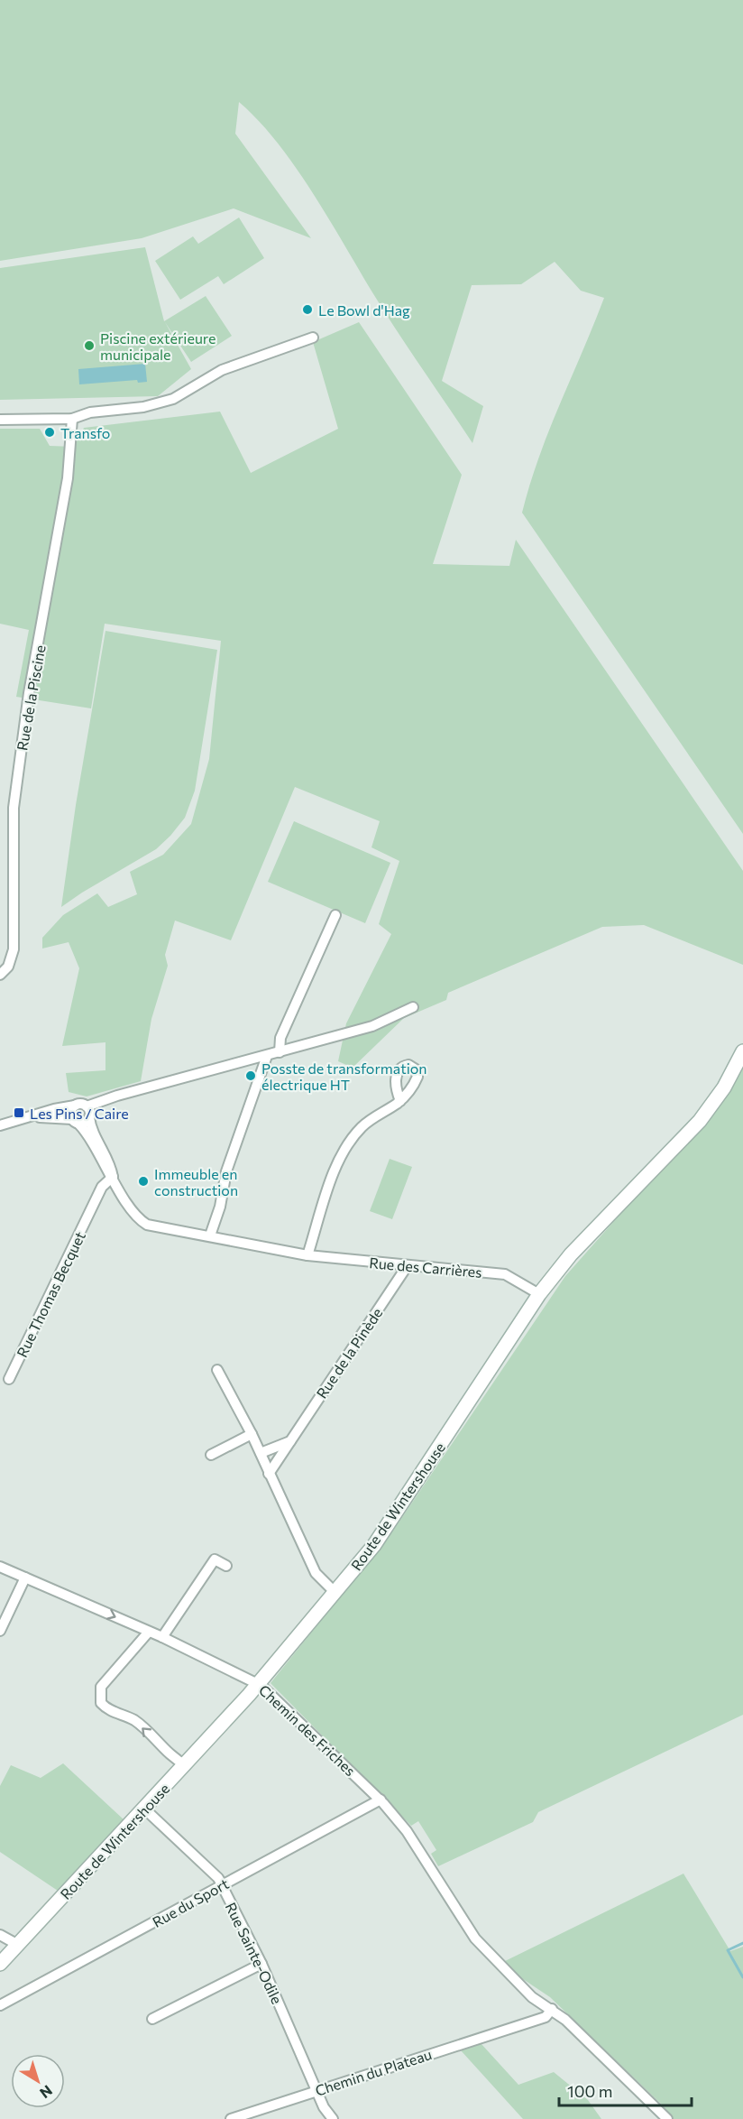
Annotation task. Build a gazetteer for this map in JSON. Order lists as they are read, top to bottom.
{
  "streets": {
    "street": [
      "Rue de la Piscine",
      "Rue des Carrières",
      "Rue Thomas Becquet",
      "Rue de la Pinède",
      "Route de Wintershouse",
      "Chemin des Friches",
      "Rue du Sport",
      "Rue Sainte-Odile",
      "Chemin du Plateau"
    ]
  },
  "crossings": [
    ["Rue des Carrières", "Rue Thomas Becquet"],
    ["Rue des Carrières", "Rue de la Pinède"],
    ["Rue des Carrières", "Route de Wintershouse"],
    ["Route de Wintershouse", "Chemin des Friches"],
    ["Route de Wintershouse", "Rue Sainte-Odile"],
    ["Chemin des Friches", "Rue du Sport"],
    ["Chemin des Friches", "Chemin du Plateau"],
    ["Rue du Sport", "Rue Sainte-Odile"],
    ["Rue Sainte-Odile", "Chemin du Plateau"]
  ],
  "places": {
    "other": [
      "Le Bowl d'Hag",
      "Piscine extérieure municipale",
      "Transfo",
      "Posste de transformation électrique HT",
      "Immeuble en construction"
    ],
    "transit": ["Les Pins / Caire"]
  },
  "scale_bar": "100 m",
  "north": "bottom right"
}
